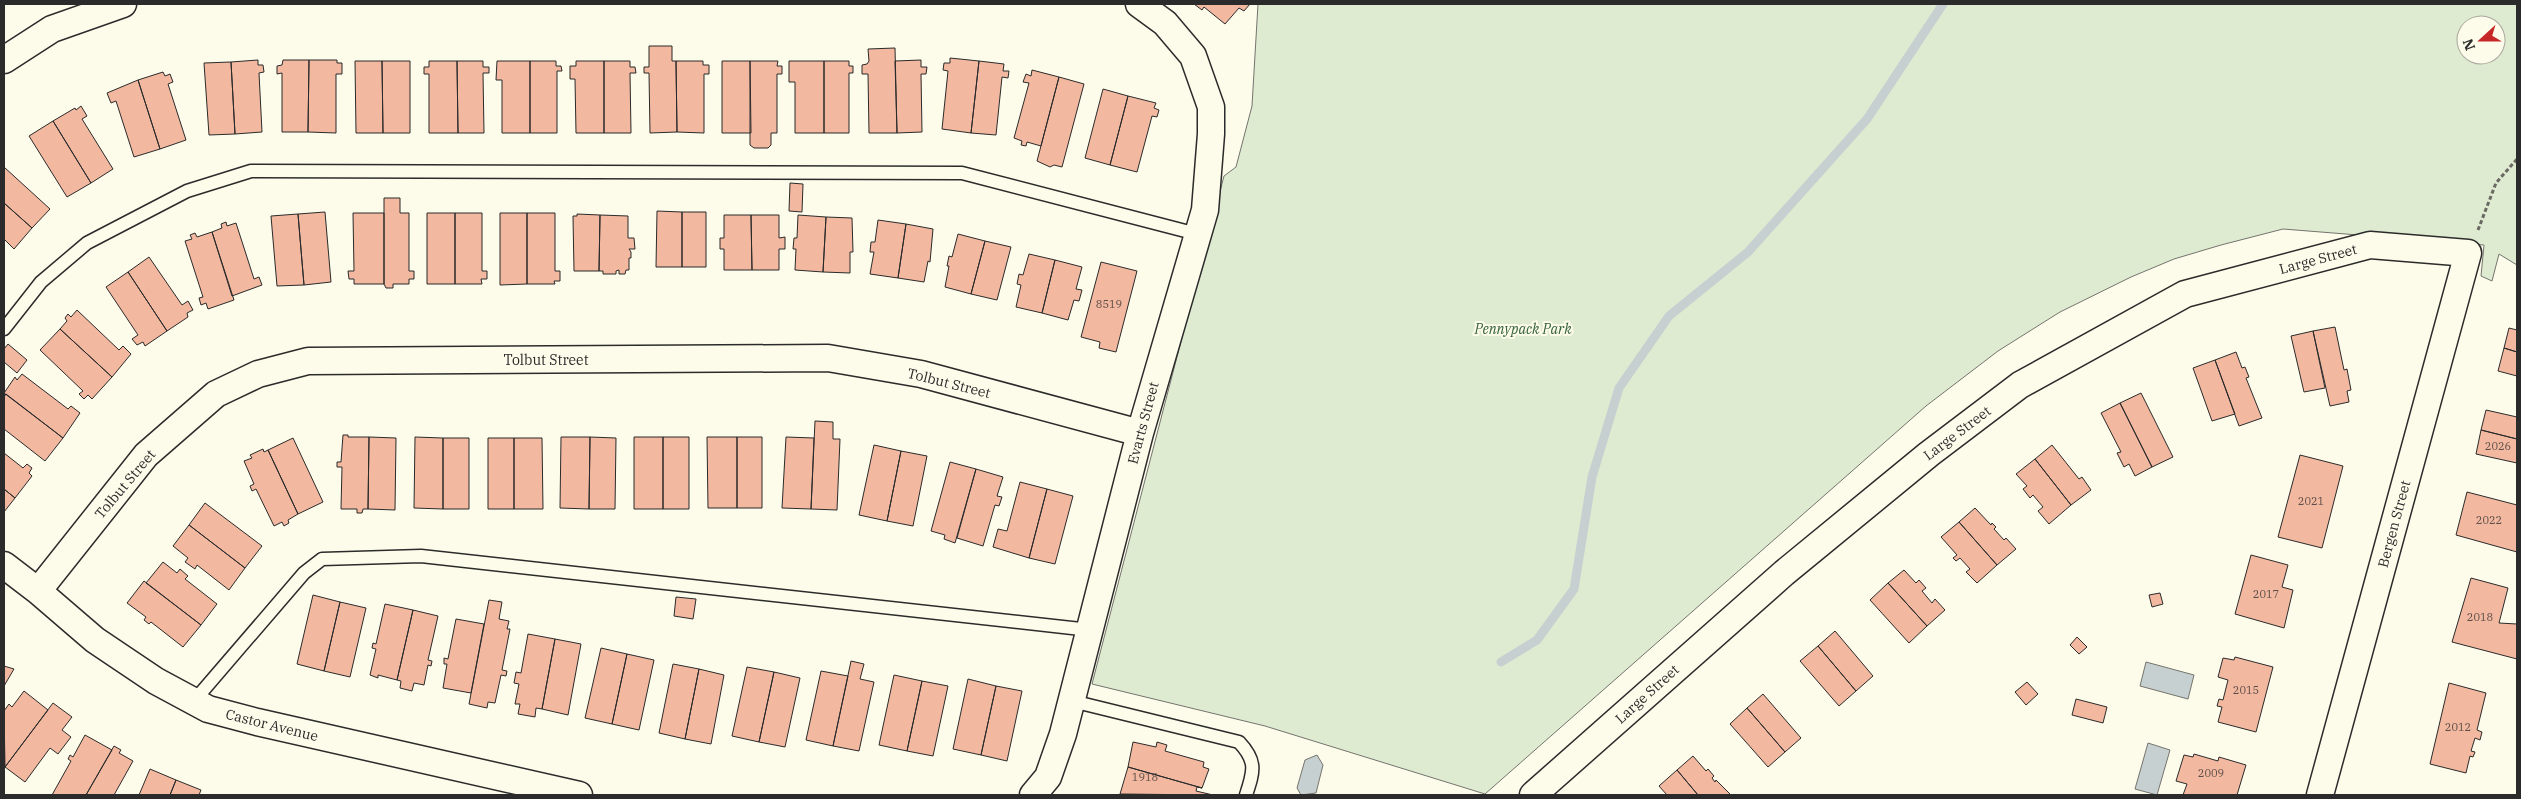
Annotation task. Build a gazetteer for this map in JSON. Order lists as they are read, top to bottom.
{
  "streets": {
    "street": [
      "Large Street",
      "Tolbut Street",
      "Evarts Street",
      "Bergen Street",
      "Castor Avenue"
    ]
  },
  "crossings": [
    ["Large Street", "Bergen Street"],
    ["Tolbut Street", "Evarts Street"],
    ["Tolbut Street", "Castor Avenue"]
  ],
  "parks": ["Pennypack Park"],
  "house_numbers": [
    "8519",
    "2026",
    "2021",
    "2022",
    "2017",
    "2018",
    "2015",
    "2012",
    "2009",
    "1918"
  ],
  "north": "left"
}
